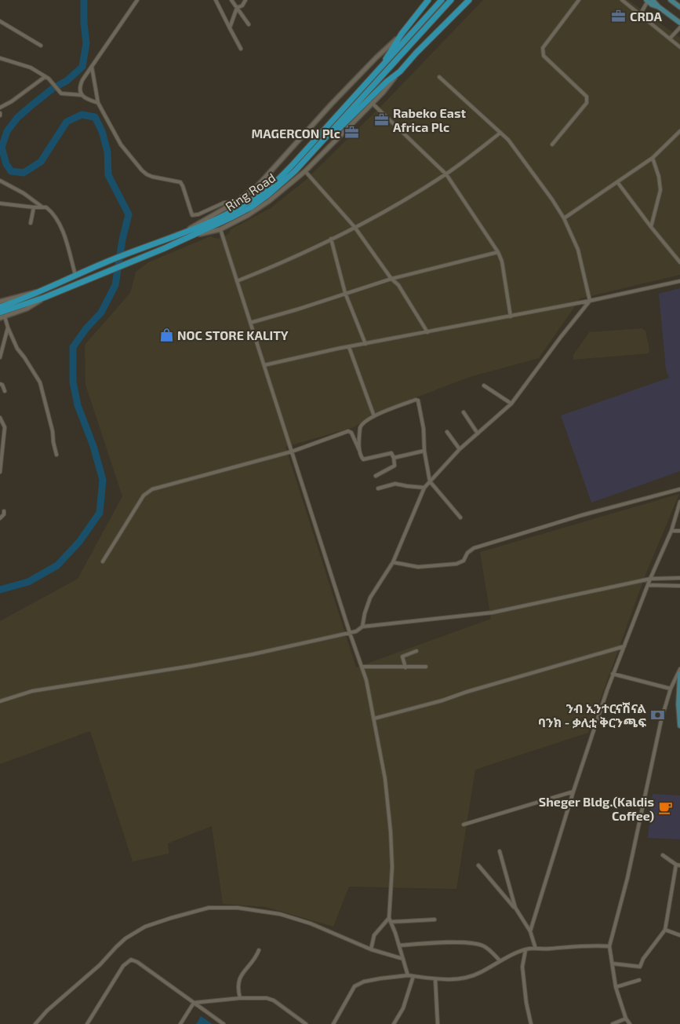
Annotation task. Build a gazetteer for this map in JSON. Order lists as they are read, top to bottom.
{
  "streets": {
    "highway": ["Ring Road"]
  },
  "places": {
    "office": ["CRDA", "Rabeko East Africa Plc", "MAGERCON Plc"],
    "shop": ["NOC STORE KALITY"],
    "bank": ["ንብ ኢንተርናሽናል ባንክ - ቃሊቲ ቅርንጫፍ"],
    "cafe": ["Sheger Bldg.(Kaldis Coffee)"]
  }
}
